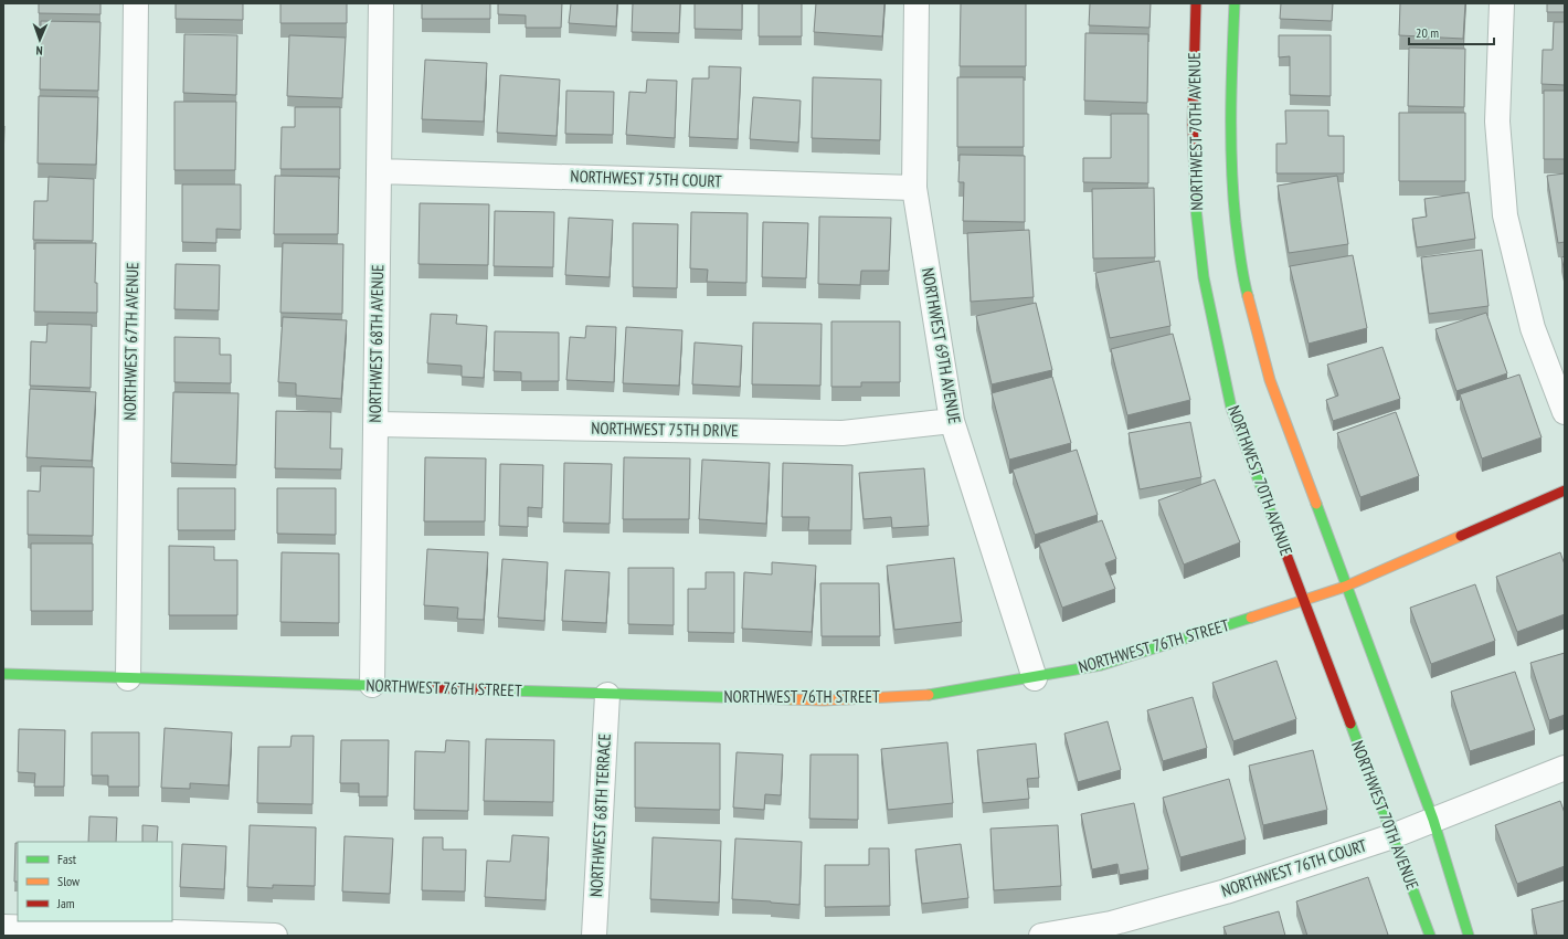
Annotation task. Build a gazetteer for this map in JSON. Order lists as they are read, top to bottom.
{
  "streets": {
    "street": [
      "NORTHWEST 70TH AVENUE",
      "NORTHWEST 75TH COURT",
      "NORTHWEST 67TH AVENUE",
      "NORTHWEST 68TH AVENUE",
      "NORTHWEST 69TH AVENUE",
      "NORTHWEST 75TH DRIVE",
      "NORTHWEST 76TH STREET",
      "NORTHWEST 68TH TERRACE",
      "NORTHWEST 76TH COURT"
    ]
  },
  "crossings": [
    ["NORTHWEST 70TH AVENUE", "NORTHWEST 76TH STREET"],
    ["NORTHWEST 70TH AVENUE", "NORTHWEST 76TH COURT"],
    ["NORTHWEST 75TH COURT", "NORTHWEST 68TH AVENUE"],
    ["NORTHWEST 75TH COURT", "NORTHWEST 69TH AVENUE"],
    ["NORTHWEST 67TH AVENUE", "NORTHWEST 76TH STREET"],
    ["NORTHWEST 68TH AVENUE", "NORTHWEST 75TH DRIVE"],
    ["NORTHWEST 68TH AVENUE", "NORTHWEST 76TH STREET"],
    ["NORTHWEST 69TH AVENUE", "NORTHWEST 75TH DRIVE"],
    ["NORTHWEST 69TH AVENUE", "NORTHWEST 76TH STREET"],
    ["NORTHWEST 76TH STREET", "NORTHWEST 68TH TERRACE"]
  ],
  "legend": ["Fast", "Slow", "Jam"],
  "scale_bar": "20 m",
  "north": "bottom"
}
